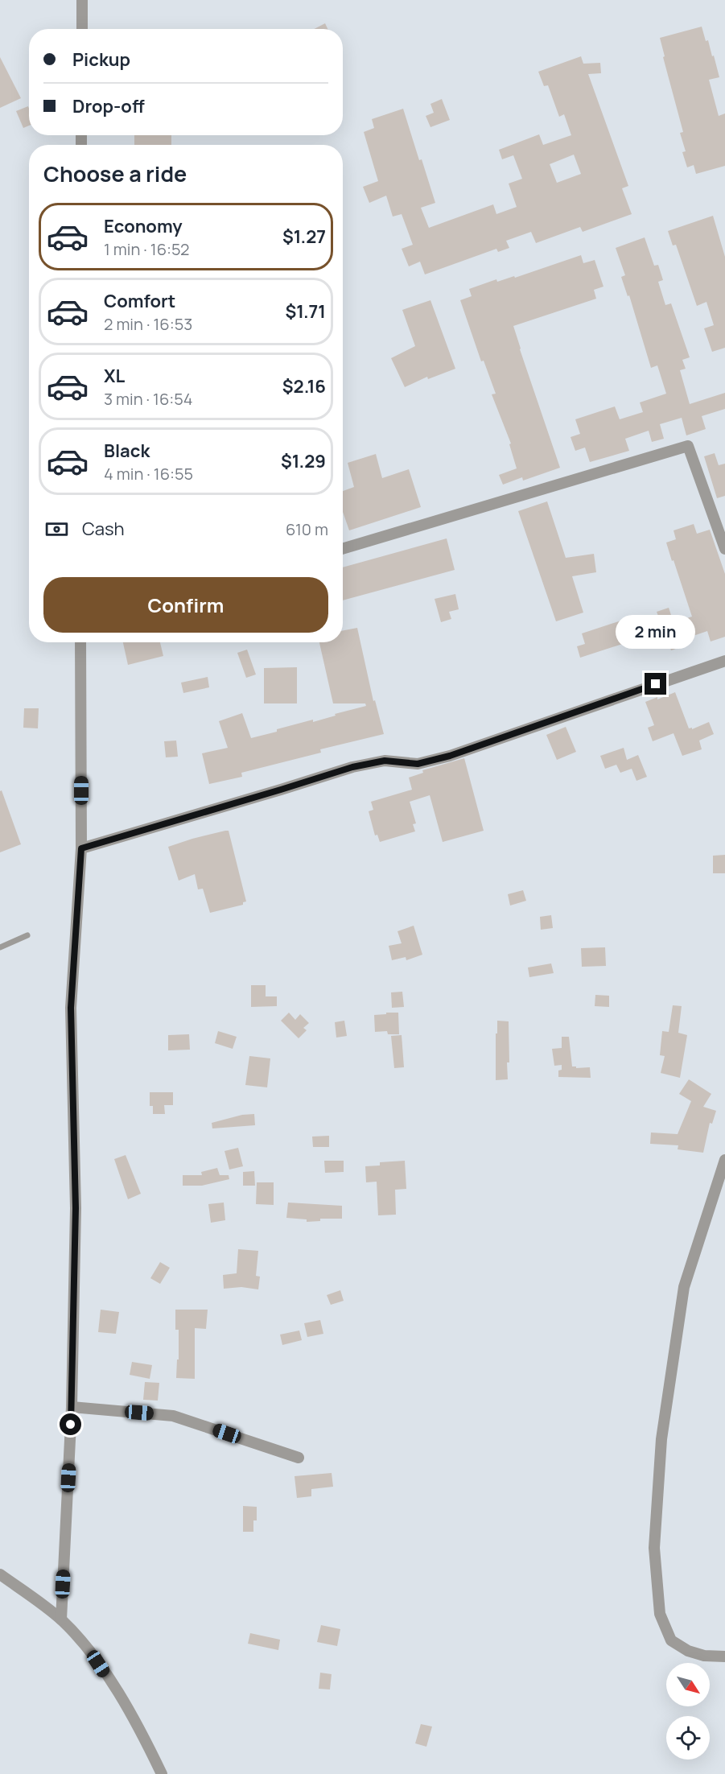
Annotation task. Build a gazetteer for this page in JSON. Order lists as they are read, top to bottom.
{
  "north": "bottom right",
  "page": {
    "banner": ["Pickup", "Drop-off"],
    "heading": "Choose a ride",
    "list": [
      {
        "name": "Economy",
        "note": "1 min · 16:52",
        "value": "$1.27"
      },
      {
        "name": "Comfort",
        "note": "2 min · 16:53",
        "value": "$1.71"
      },
      {
        "name": "XL",
        "note": "3 min · 16:54",
        "value": "$2.16"
      },
      {
        "name": "Black",
        "note": "4 min · 16:55",
        "value": "$1.29"
      }
    ],
    "pay": ["Cash", "610 m"],
    "buttons": "Confirm",
    "bubble": "2 min"
  }
}
